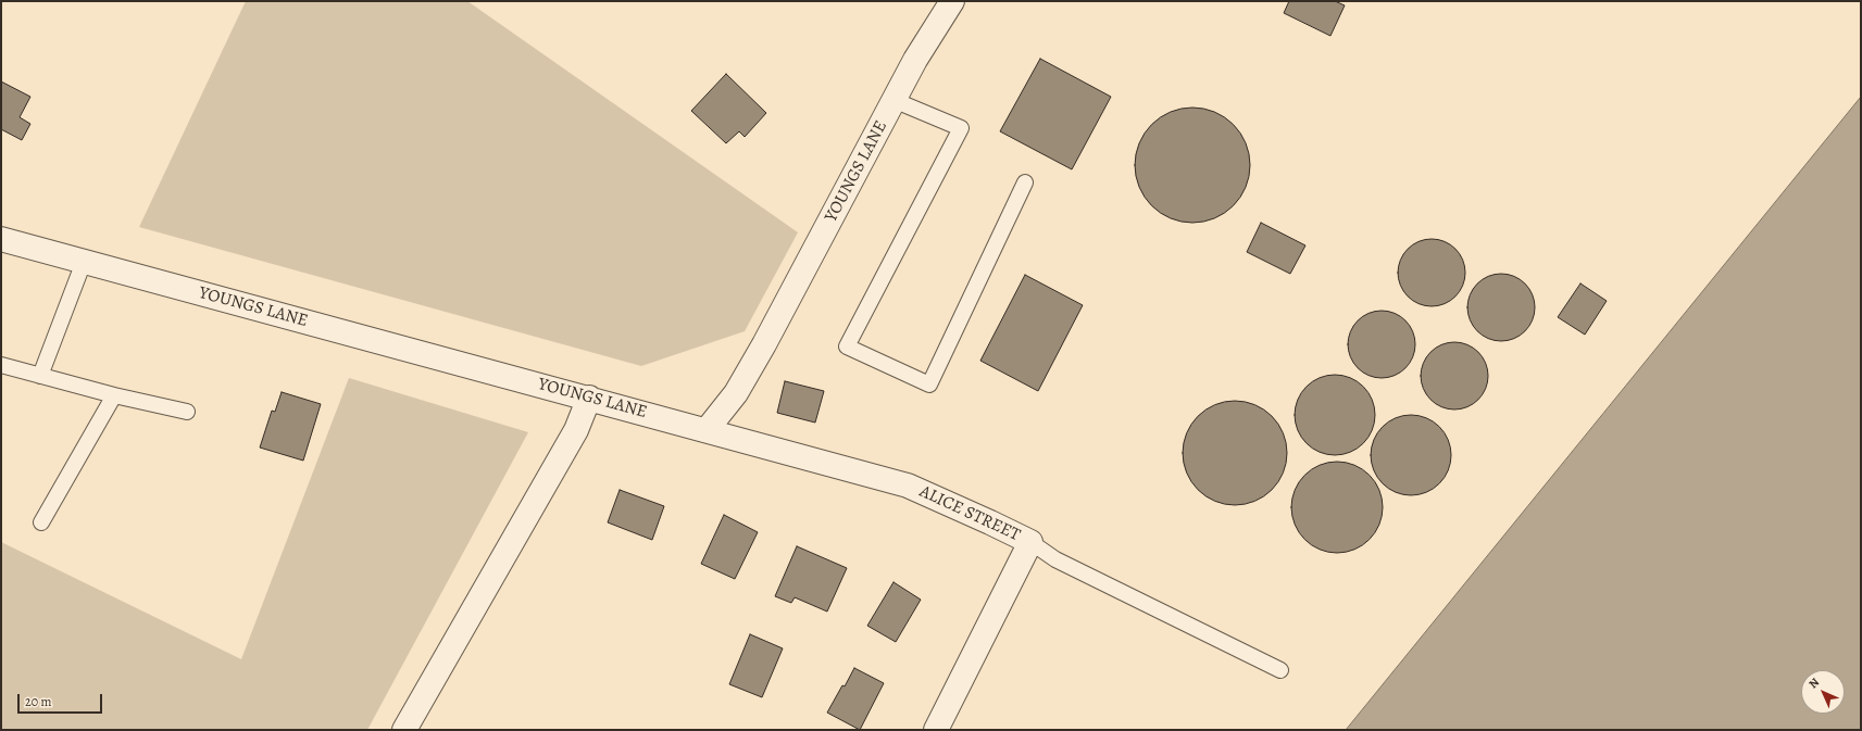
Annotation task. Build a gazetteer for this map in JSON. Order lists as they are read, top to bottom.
{
  "streets": {
    "street": ["YOUNGS LANE", "ALICE STREET"]
  },
  "crossings": [
    ["YOUNGS LANE", "ALICE STREET"]
  ],
  "scale_bar": "20 m",
  "north": "top left"
}
